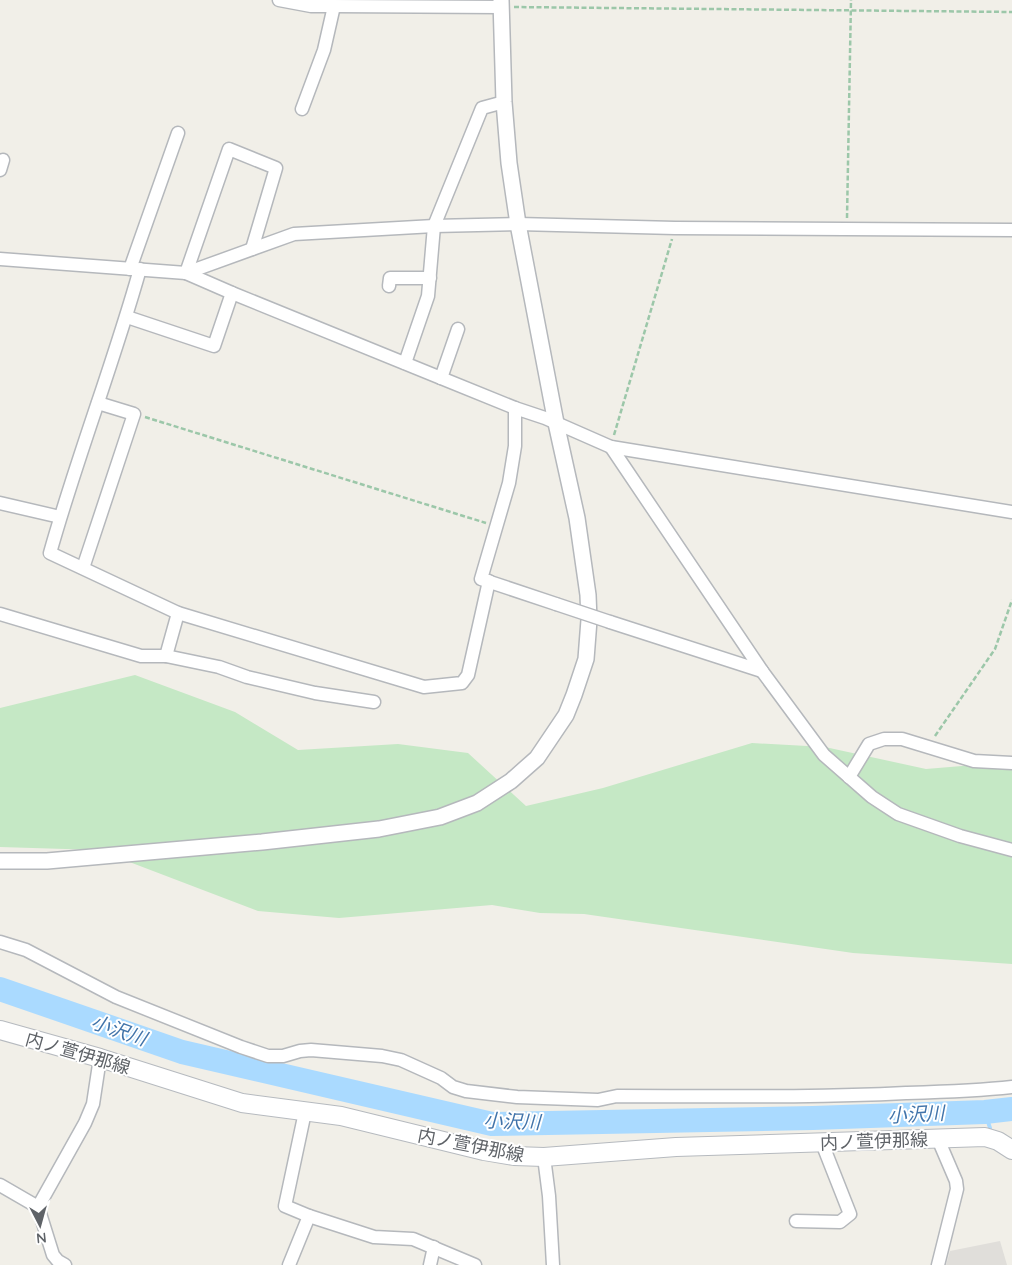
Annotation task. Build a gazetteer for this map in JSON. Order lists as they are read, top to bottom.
{
  "streets": {
    "main road": ["内ノ萱伊那線"]
  },
  "water": ["小沢川"],
  "north": "bottom"
}
